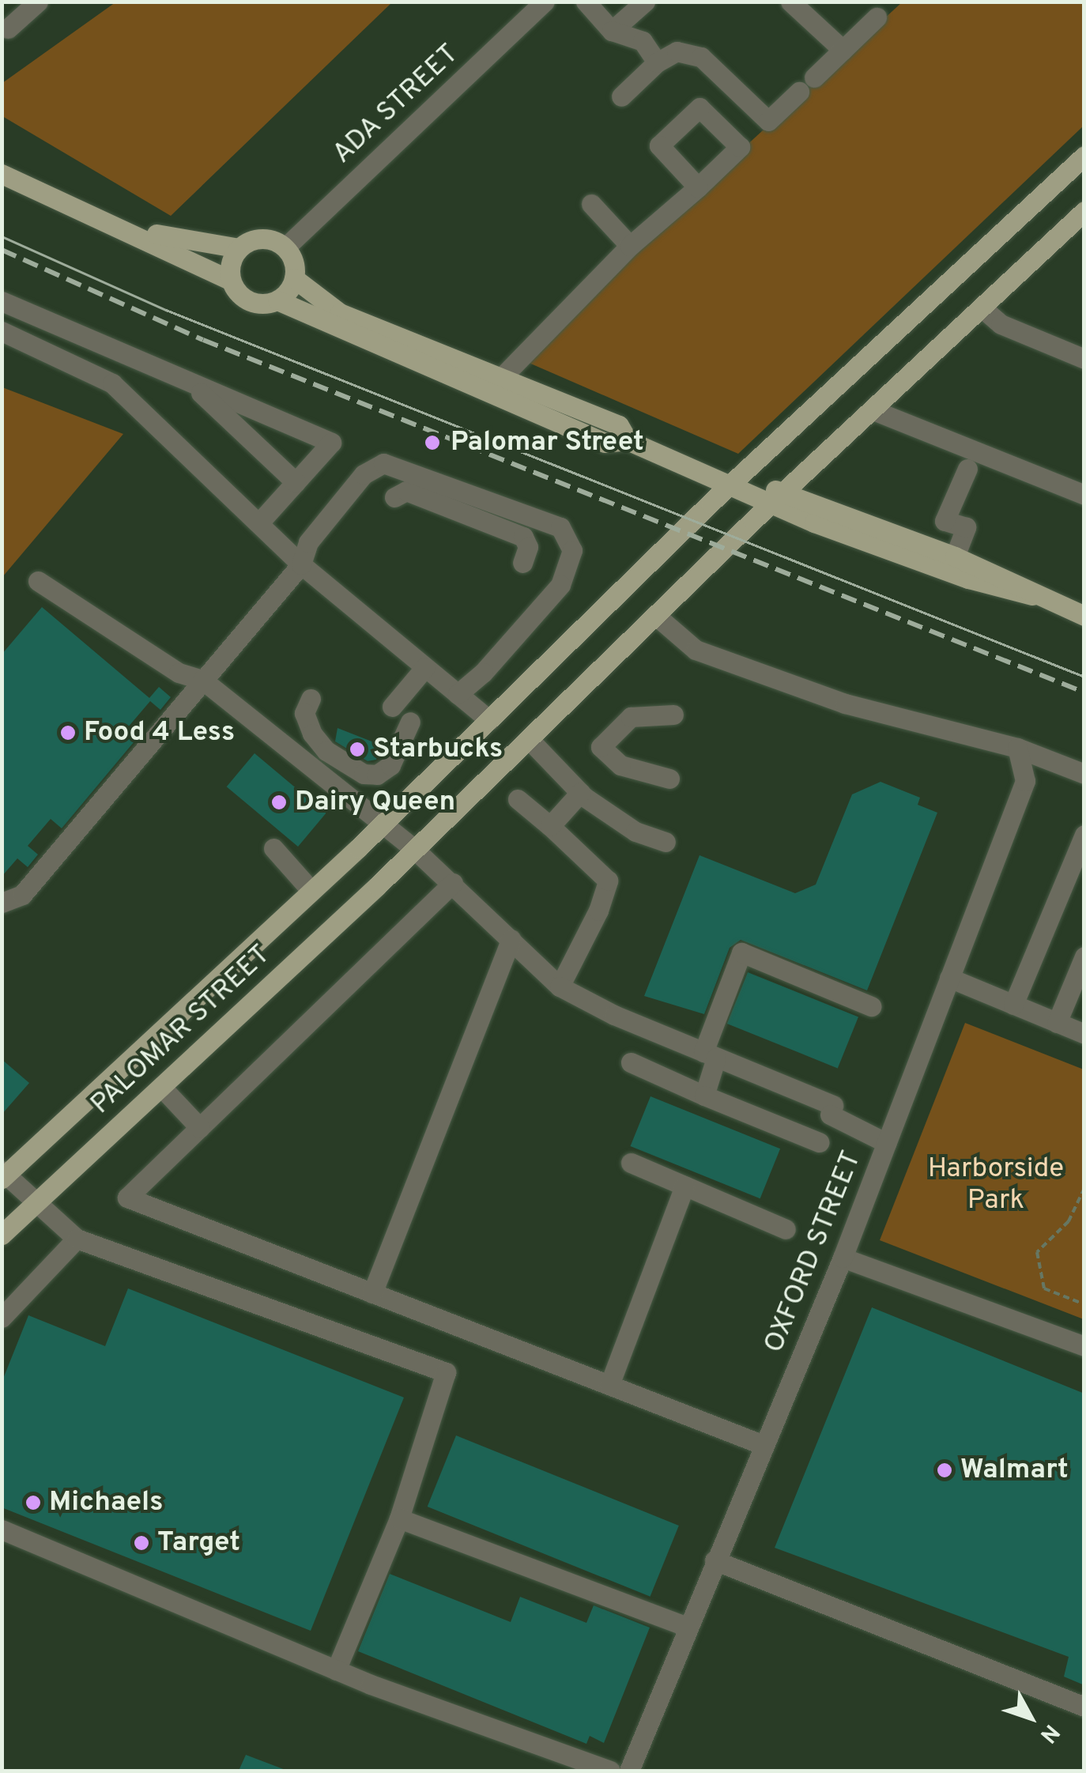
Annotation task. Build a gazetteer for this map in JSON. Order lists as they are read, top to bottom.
{
  "streets": {
    "main road": ["PALOMAR STREET"],
    "street": ["ADA STREET", "OXFORD STREET"]
  },
  "parks": ["Harborside Park"],
  "places": [
    "Palomar Street",
    "Food 4 Less",
    "Starbucks",
    "Dairy Queen",
    "Walmart",
    "Michaels",
    "Target"
  ],
  "north": "bottom right"
}
